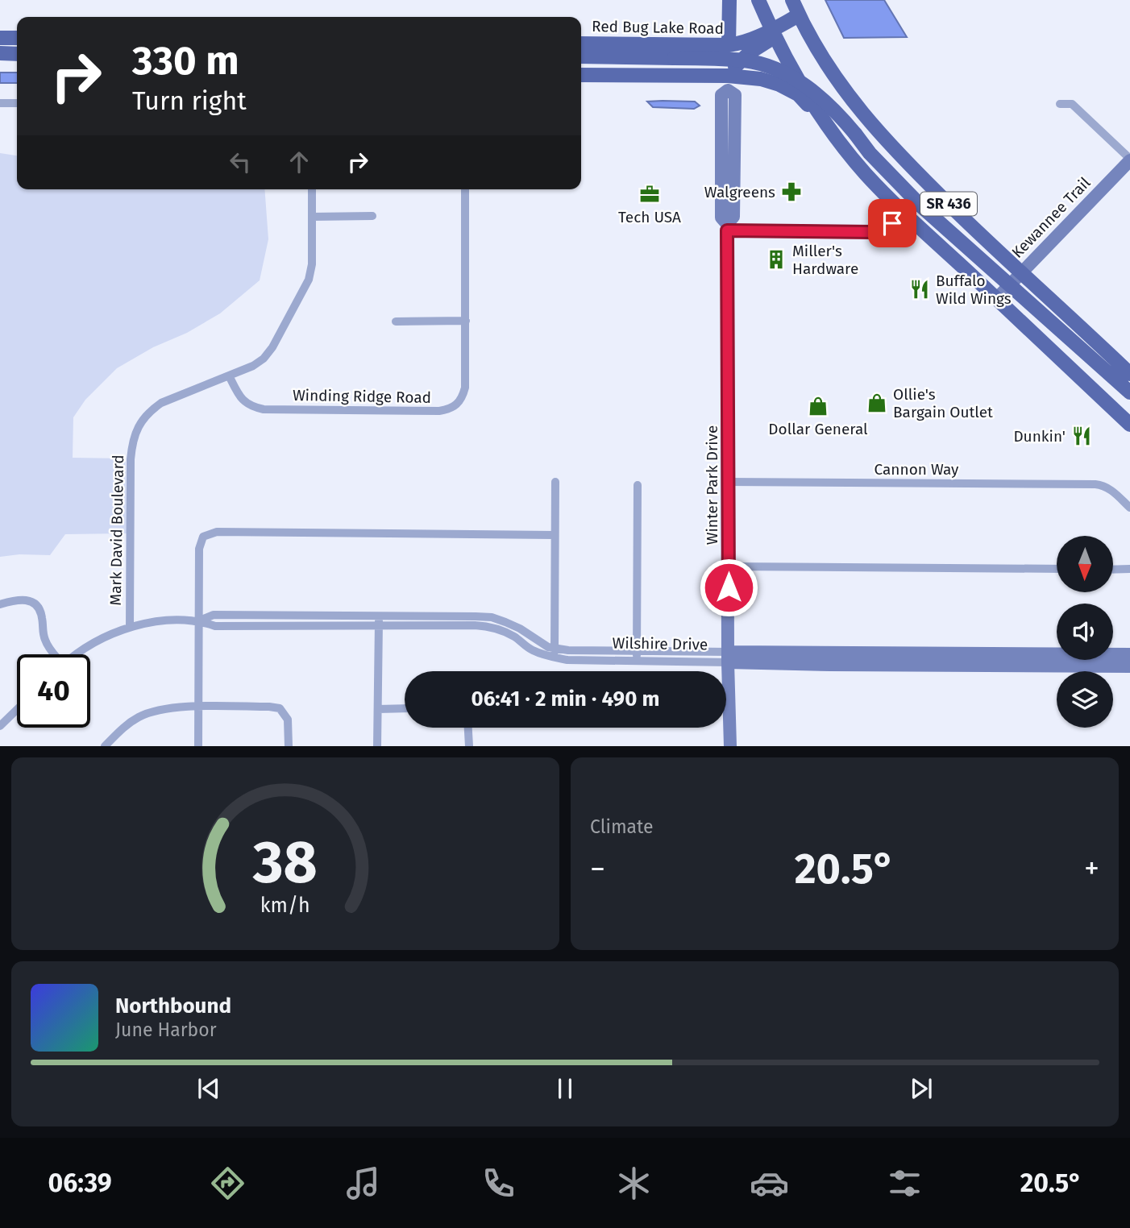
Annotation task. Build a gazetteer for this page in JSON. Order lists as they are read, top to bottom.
{
  "streets": {
    "main road": ["Red Bug Lake Road", "SR 436", "Winter Park Drive"],
    "street": [
      "Kewannee Trail",
      "Winding Ridge Road",
      "Cannon Way",
      "Mark David Boulevard",
      "Wilshire Drive"
    ]
  },
  "crossings": [
    ["Red Bug Lake Road", "SR 436"],
    ["Red Bug Lake Road", "Winter Park Drive"],
    ["SR 436", "Kewannee Trail"],
    ["Winding Ridge Road", "Mark David Boulevard"],
    ["Cannon Way", "Winter Park Drive"],
    ["Winter Park Drive", "Wilshire Drive"],
    ["Mark David Boulevard", "Wilshire Drive"]
  ],
  "places": {
    "pharmacy": ["Walgreens"],
    "office": ["Tech USA"],
    "building": ["Miller's Hardware"],
    "restaurant": ["Buffalo Wild Wings", "Dunkin'"],
    "shop": ["Ollie's Bargain Outlet", "Dollar General"]
  },
  "north": "bottom",
  "page": {
    "turn": ["330 m", "Turn right"],
    "limit": "40",
    "trip": "06:41 · 2 min · 490 m",
    "tile": "Climate",
    "heat": ["−", "20.5°", "+"],
    "song": ["Northbound", "June Harbor"],
    "tabs": ["06:39", "20.5°"],
    "gauge": ["38", "km/h"]
  }
}
